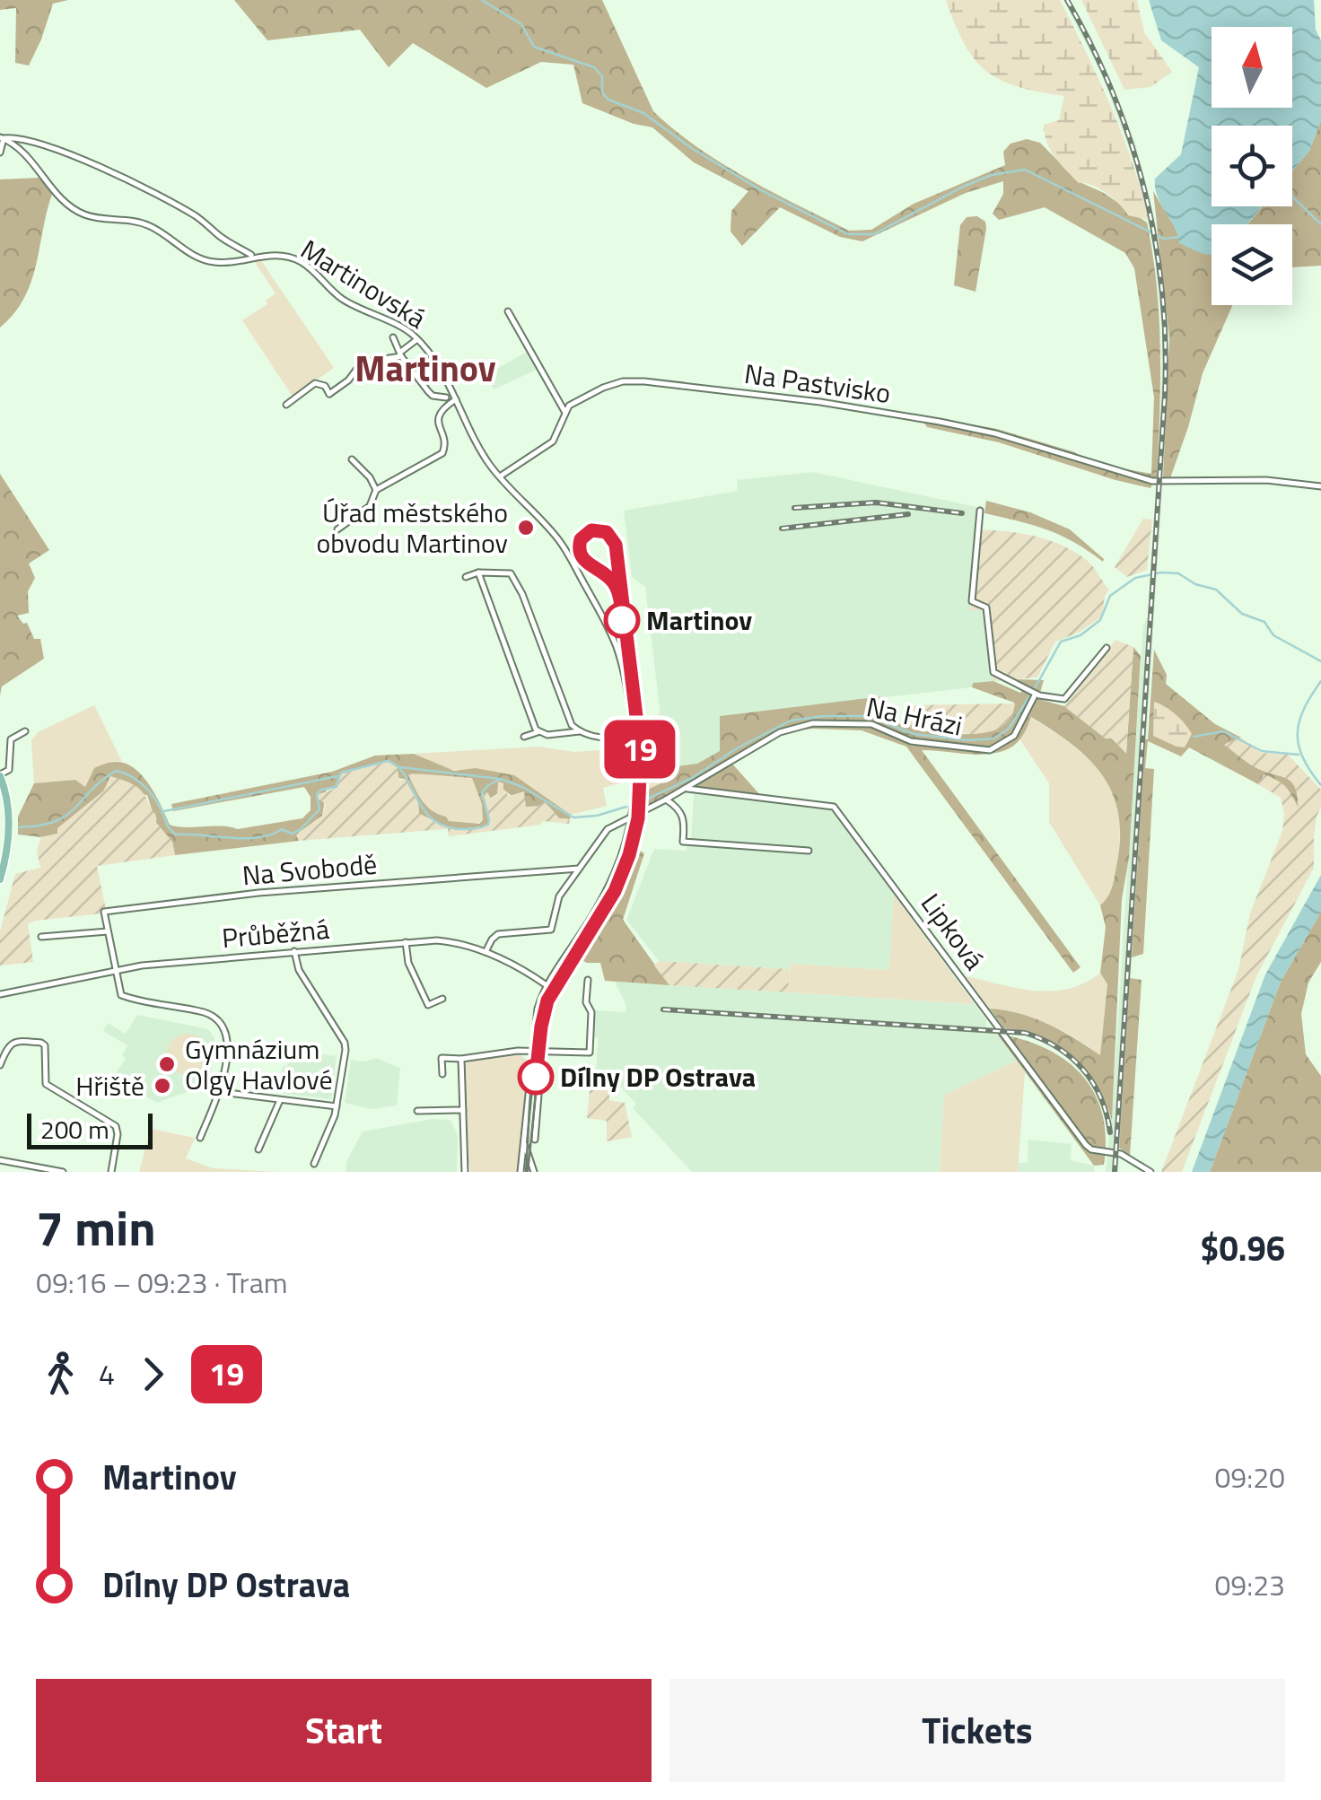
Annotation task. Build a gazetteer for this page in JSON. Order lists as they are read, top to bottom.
{
  "streets": {
    "street": [
      "Martinovská",
      "Na Pastvisko",
      "Na Hrázi",
      "Na Svobodě",
      "Lipková",
      "Průběžná"
    ]
  },
  "crossings": [
    ["Martinovská", "Na Pastvisko"],
    ["Martinovská", "Na Hrázi"],
    ["Martinovská", "Průběžná"],
    ["Na Hrázi", "Lipková"]
  ],
  "districts": ["Martinov"],
  "places": [
    "Úřad městského obvodu Martinov",
    "Martinov",
    "Gymnázium Olgy Havlové",
    "Dílny DP Ostrava",
    "Hřiště"
  ],
  "lines": ["tram line 19"],
  "scale_bar": "200 m",
  "north": "top",
  "page": {
    "on_map": "19",
    "scale": "200 m",
    "heading": ["7 min", "09:16 – 09:23 · Tram", "$0.96"],
    "legs": ["4", "19"],
    "list": [
      {
        "name": "Martinov",
        "value": "09:20"
      },
      {
        "name": "Dílny DP Ostrava",
        "value": "09:23"
      }
    ],
    "buttons": ["Start", "Tickets"]
  }
}
